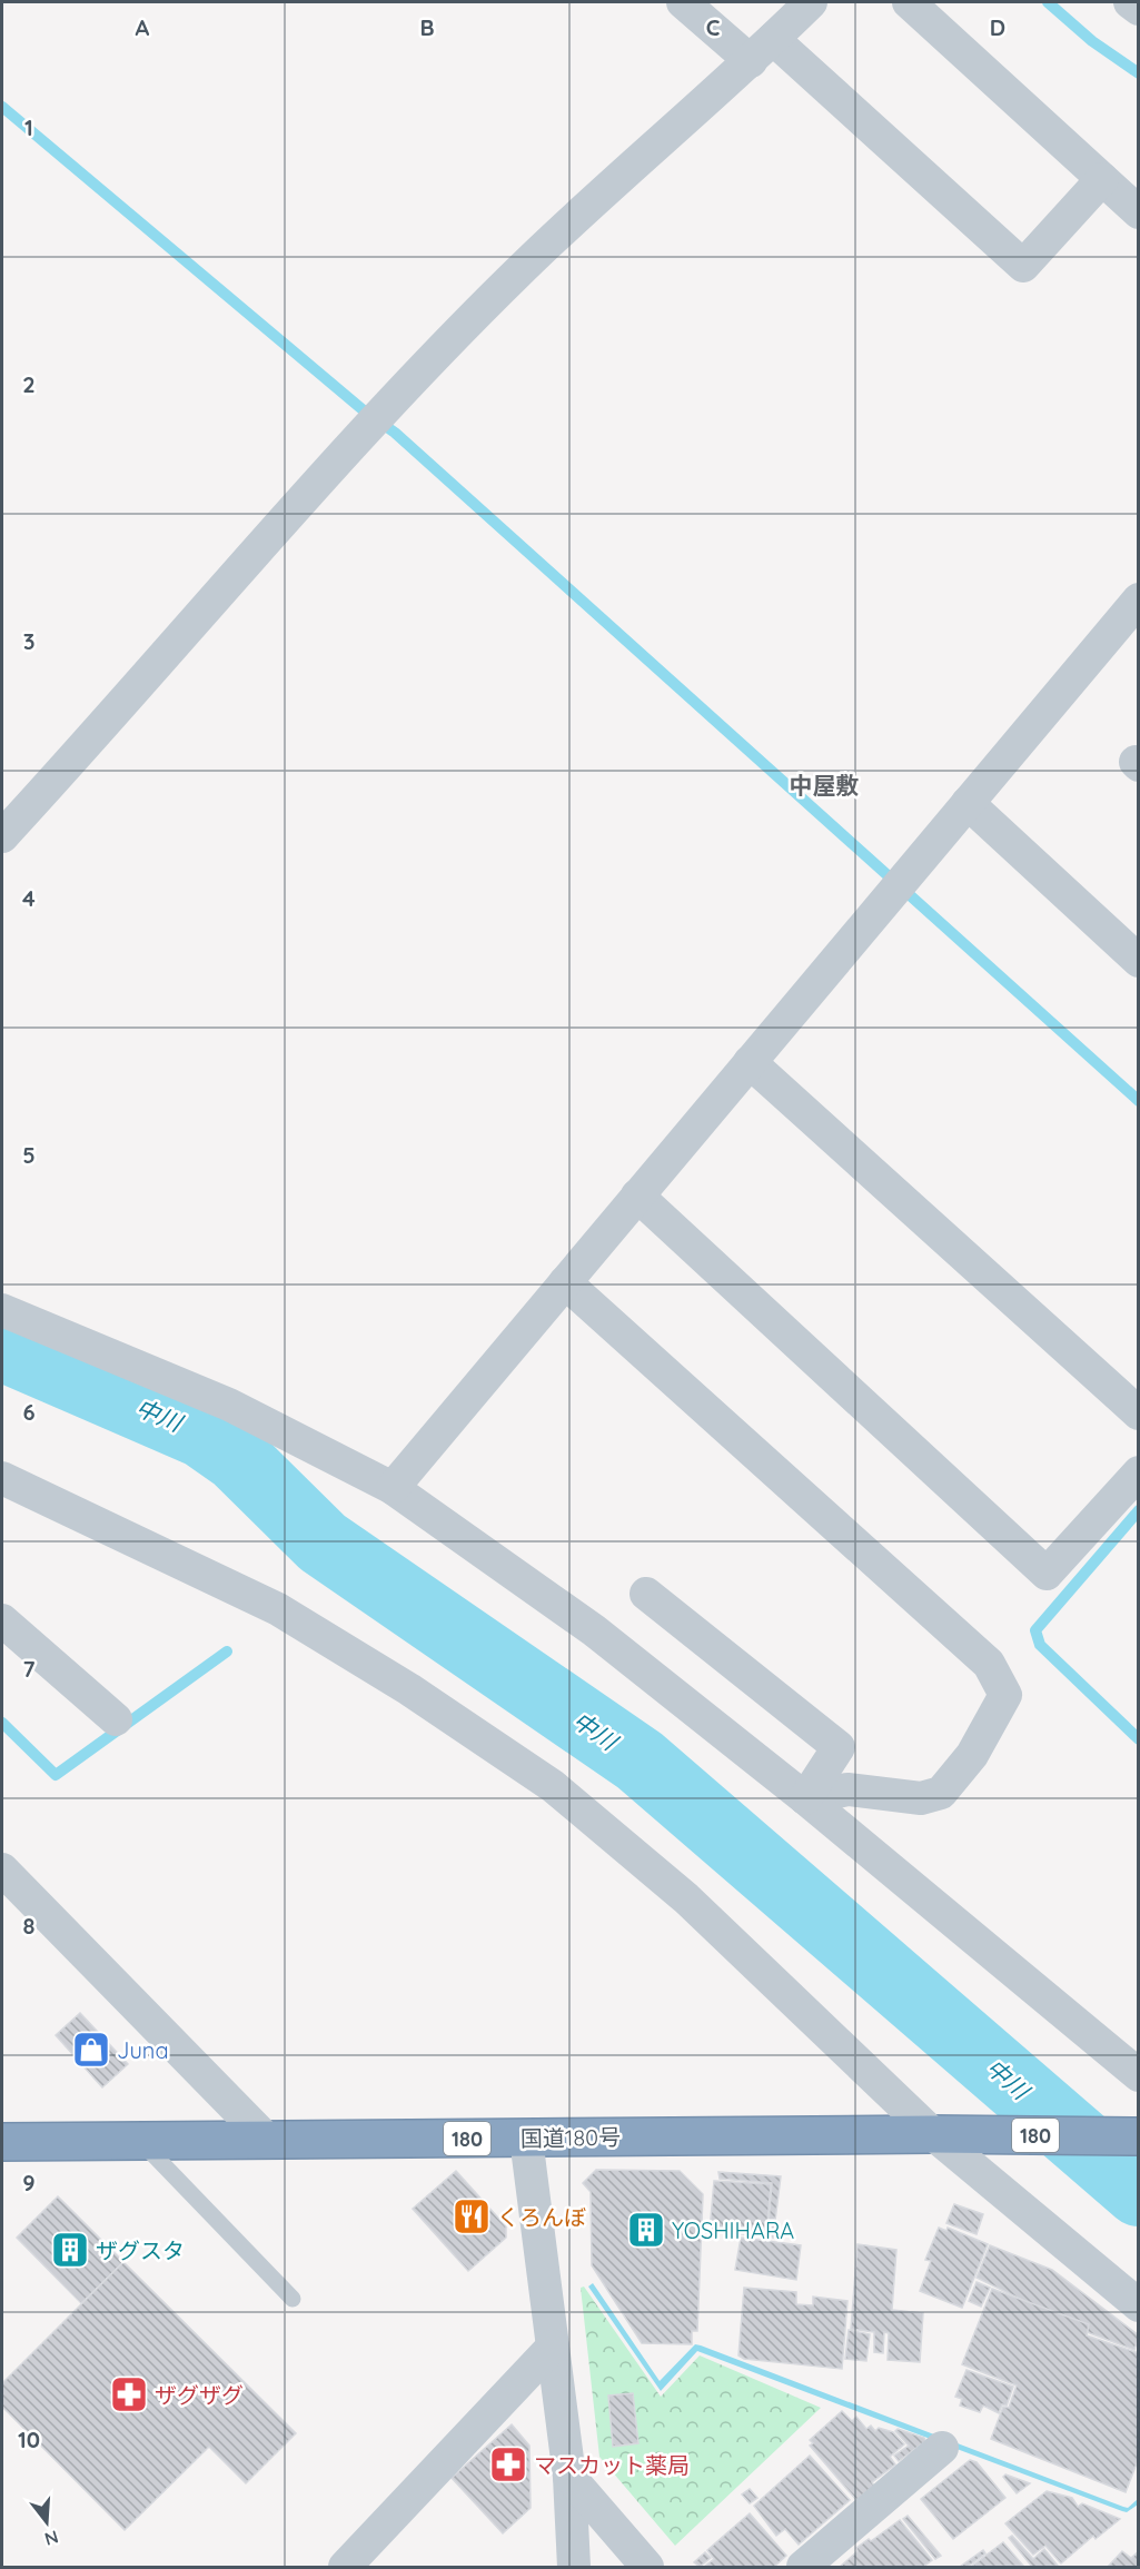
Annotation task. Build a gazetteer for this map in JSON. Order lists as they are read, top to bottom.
{
  "streets": {
    "highway": ["180", "国道180号"]
  },
  "districts": ["中屋敷"],
  "water": ["中川"],
  "places": {
    "shop": ["Juna"],
    "restaurant": ["くろんぼ"],
    "building": ["YOSHIHARA", "ザグスタ"],
    "pharmacy": ["ザグザグ", "マスカット薬局"]
  },
  "north": "bottom",
  "grid": {
    "columns": [
      "A",
      "B",
      "C",
      "D"
    ],
    "rows": [
      "1",
      "2",
      "3",
      "4",
      "5",
      "6",
      "7",
      "8",
      "9",
      "10"
    ]
  }
}
